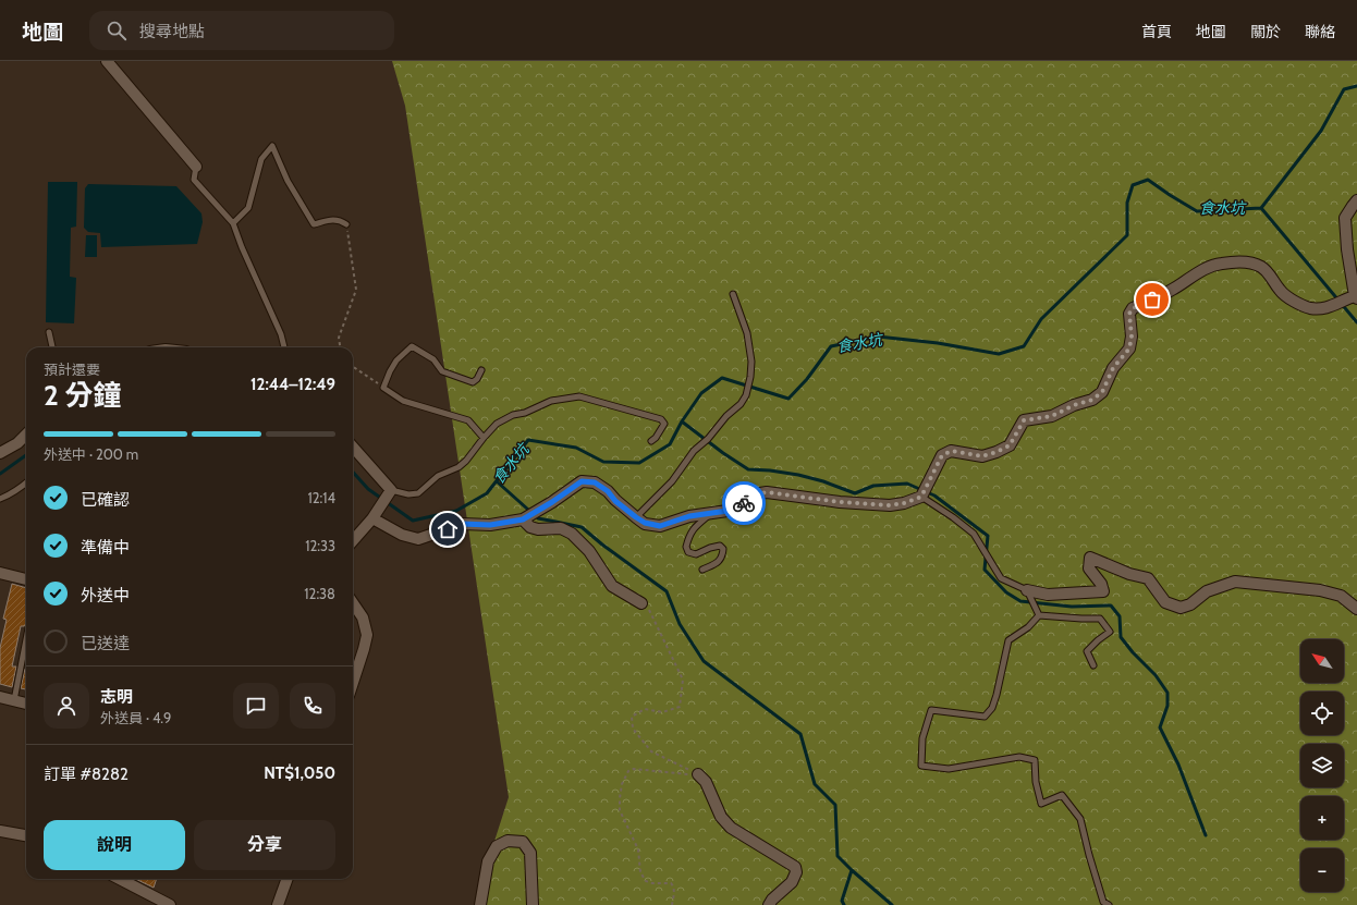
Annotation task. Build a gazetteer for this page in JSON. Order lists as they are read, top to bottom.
{
  "water": ["食水坑"],
  "north": "top left",
  "page": {
    "header": "地圖",
    "search": "搜尋地點",
    "nav": [
      "首頁",
      "地圖",
      "關於",
      "聯絡"
    ],
    "heading": ["2 分鐘", "預計還要", "12:44–12:49"],
    "panel": [
      "志明",
      "外送員 · 4.9",
      "訂單 #8282",
      "NT$1,050"
    ],
    "bar": "外送中 · 200 m",
    "list": [
      ["已確認", "12:14"],
      ["準備中", "12:33"],
      ["外送中", "12:38"],
      "已送達"
    ],
    "map_buttons": ["+", "−"],
    "buttons": ["說明", "分享"]
  }
}
